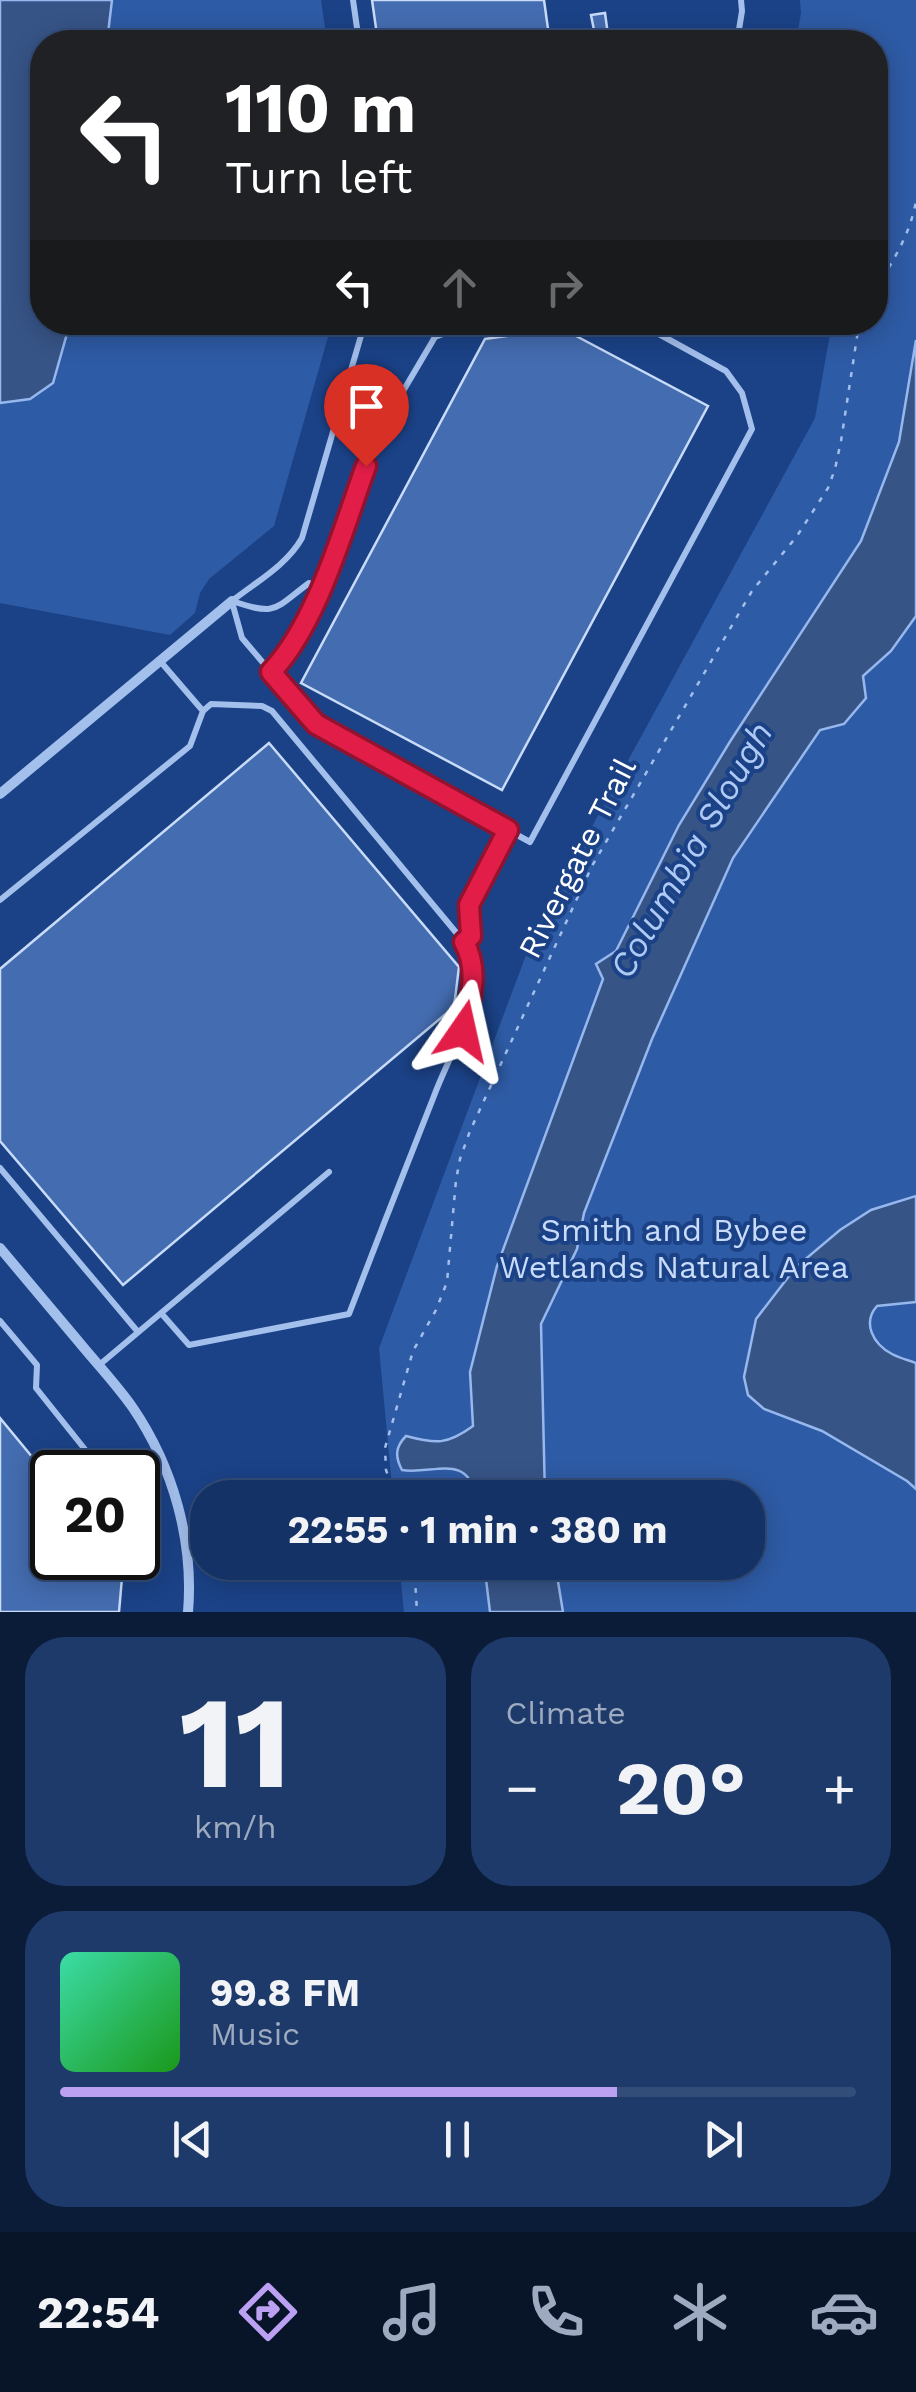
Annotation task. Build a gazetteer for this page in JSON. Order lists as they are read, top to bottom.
{
  "streets": {
    "path": ["Rivergate Trail"]
  },
  "water": ["Columbia Slough"],
  "parks": ["Smith and Bybee Wetlands Natural Area"],
  "page": {
    "turn": ["110 m", "Turn left"],
    "limit": "20",
    "trip": "22:55 · 1 min · 380 m",
    "tile": [
      ["11", "km/h"],
      "Climate"
    ],
    "heat": ["−", "20°", "+"],
    "song": ["99.8 FM", "Music"],
    "tabs": "22:54"
  }
}
